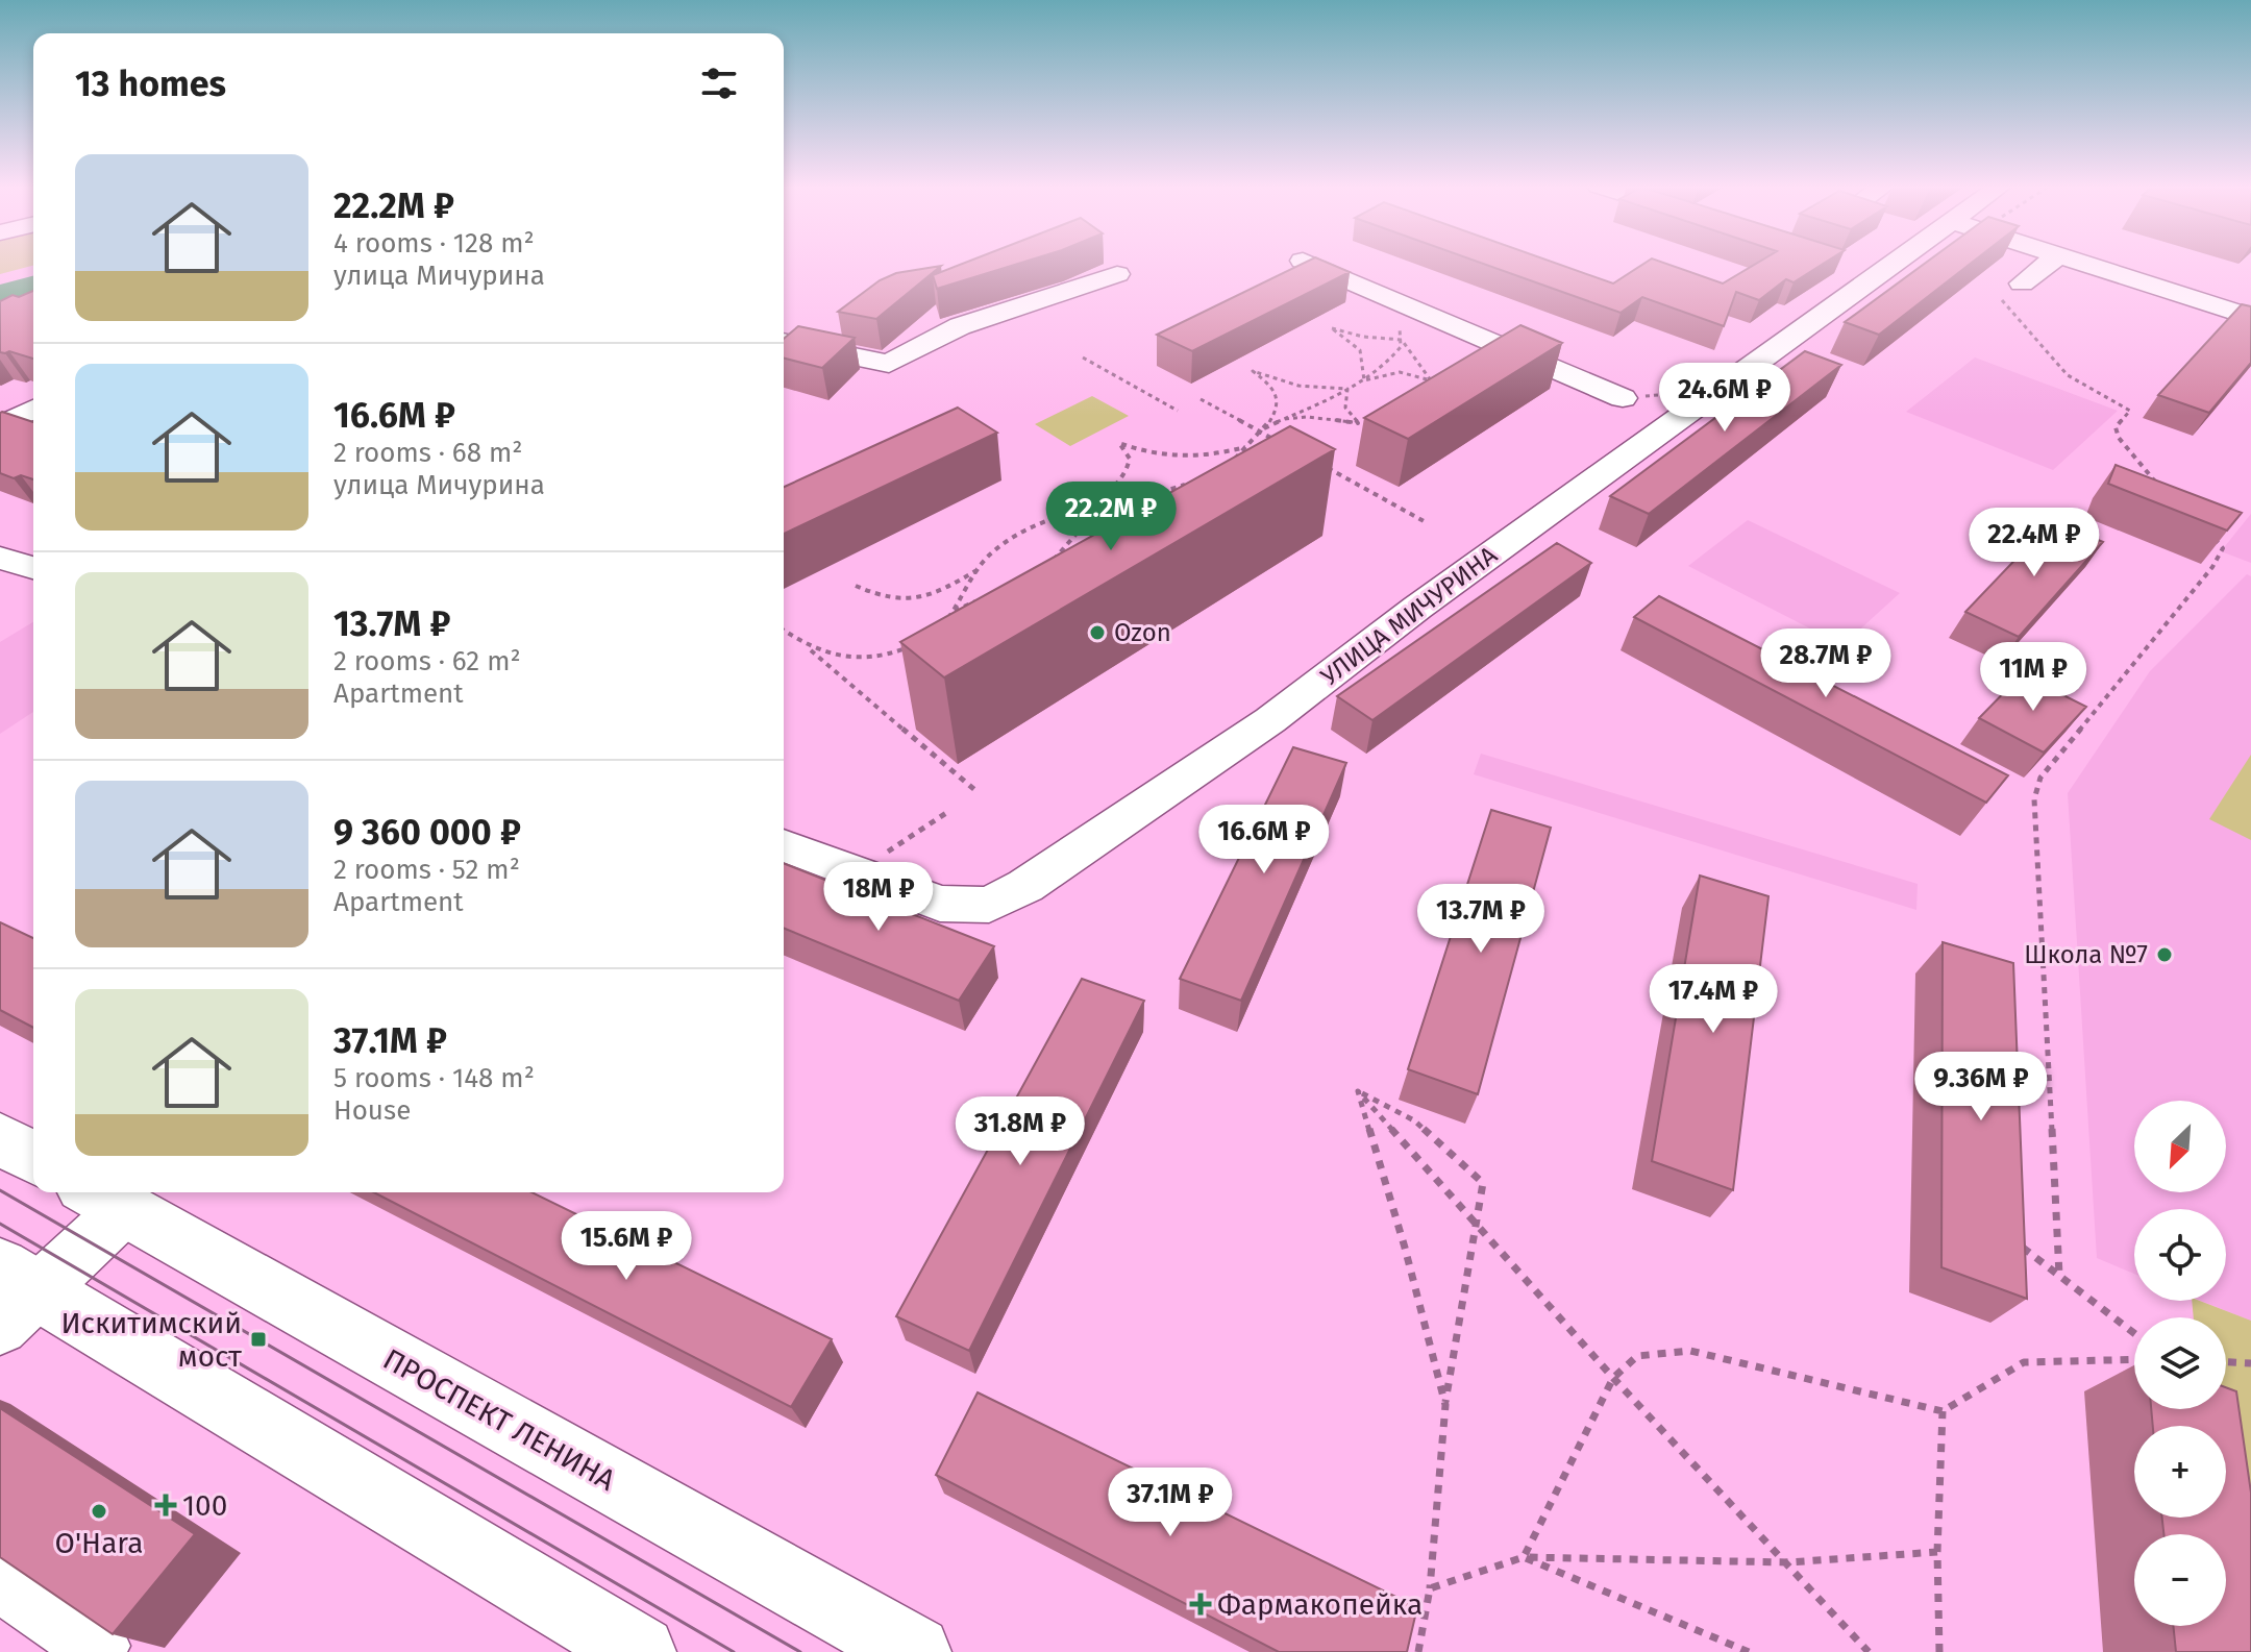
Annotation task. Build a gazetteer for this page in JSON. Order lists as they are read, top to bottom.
{
  "streets": {
    "main road": ["ПРОСПЕКТ ЛЕНИНА"],
    "street": ["УЛИЦА МИЧУРИНА"]
  },
  "places": {
    "other": ["Ozon", "Школа №7", "O'Hara"],
    "transit": ["Искитимский мост"],
    "health": ["100", "Фармакопейка"]
  },
  "north": "bottom left",
  "page": {
    "heading": "13 homes",
    "list": [
      {
        "name": "22.2M ₽",
        "note": "4 rooms · 128 m² · улица Мичурина"
      },
      {
        "name": "16.6M ₽",
        "note": "2 rooms · 68 m² · улица Мичурина"
      },
      {
        "name": "13.7M ₽",
        "note": "2 rooms · 62 m² · Apartment"
      },
      {
        "name": "9 360 000 ₽",
        "note": "2 rooms · 52 m² · Apartment"
      },
      {
        "name": "37.1M ₽",
        "note": "5 rooms · 148 m² · House"
      }
    ],
    "price": [
      "24.6M ₽",
      "22.2M ₽",
      "22.4M ₽",
      "28.7M ₽",
      "11M ₽",
      "16.6M ₽",
      "18M ₽",
      "13.7M ₽",
      "17.4M ₽",
      "9.36M ₽",
      "31.8M ₽",
      "15.6M ₽",
      "37.1M ₽"
    ],
    "map_buttons": ["+", "−"]
  }
}
